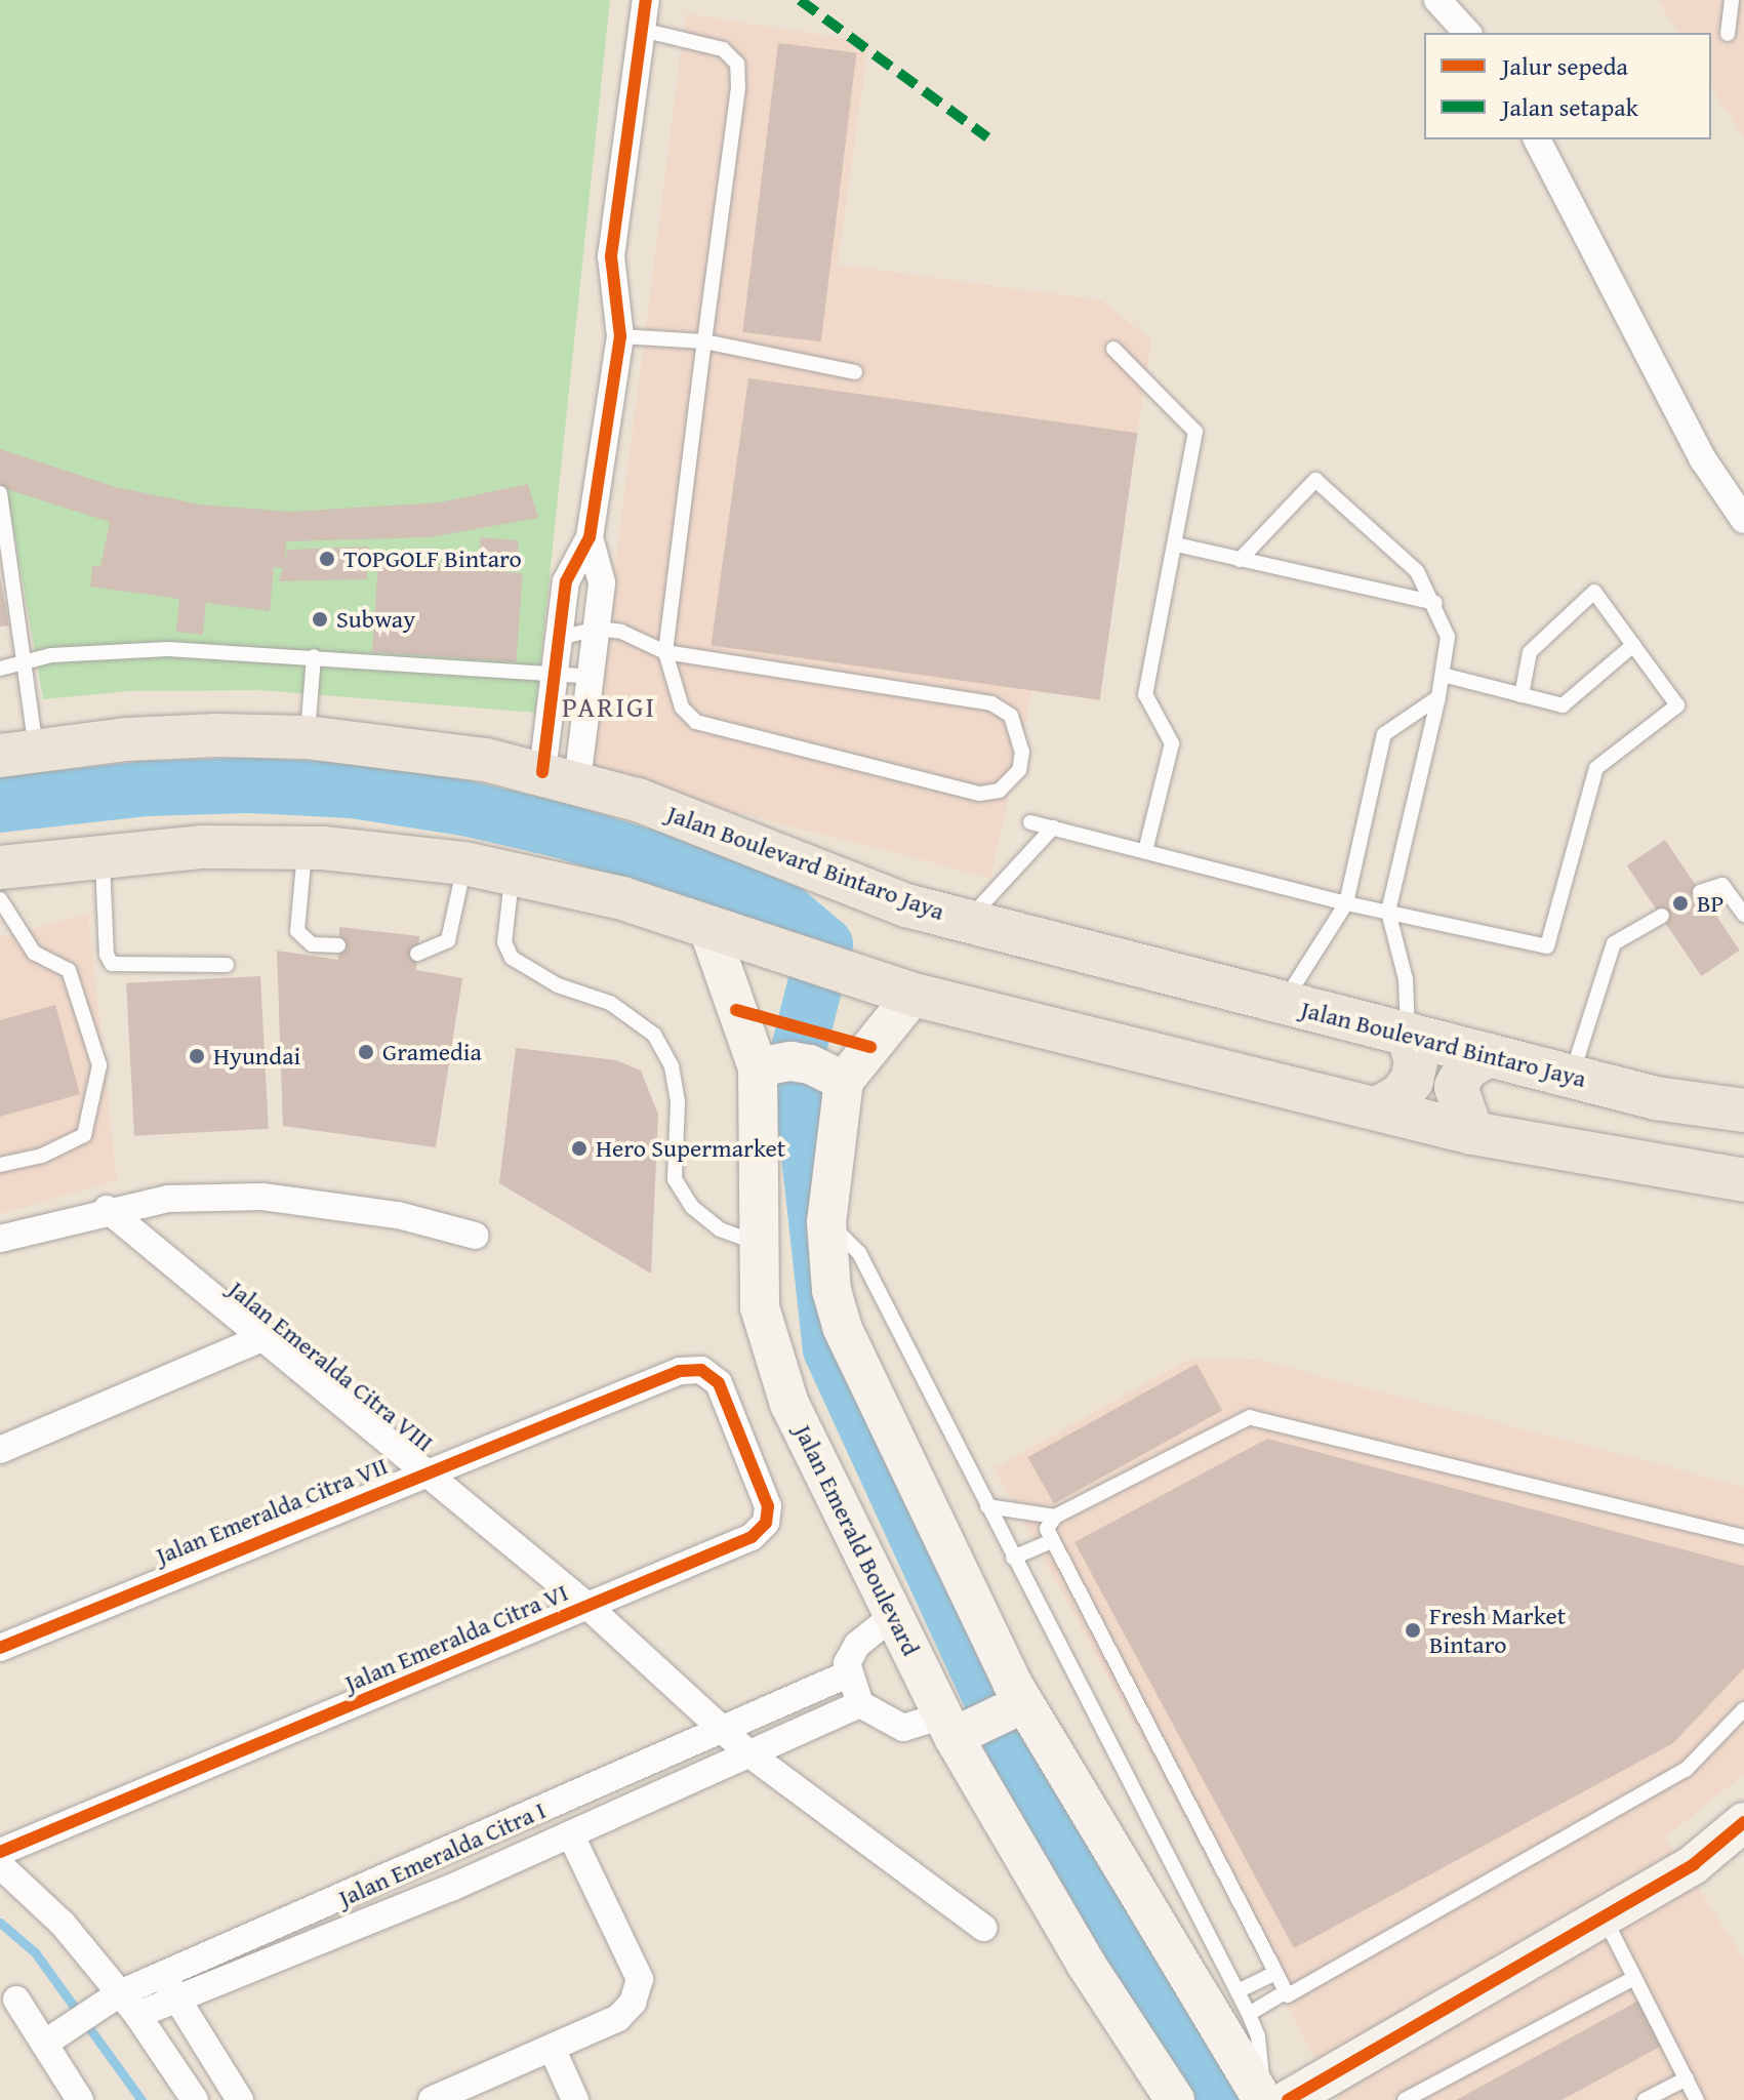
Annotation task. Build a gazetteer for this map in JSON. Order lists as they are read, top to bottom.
{
  "streets": {
    "main road": ["Jalan Boulevard Bintaro Jaya", "Jalan Emerald Boulevard"],
    "street": [
      "Jalan Emeralda Citra VIII",
      "Jalan Emeralda Citra VII",
      "Jalan Emeralda Citra VI",
      "Jalan Emeralda Citra I"
    ]
  },
  "crossings": [
    ["Jalan Emeralda Citra VIII", "Jalan Emeralda Citra VII"],
    ["Jalan Emeralda Citra VIII", "Jalan Emeralda Citra VI"],
    ["Jalan Emeralda Citra VIII", "Jalan Emeralda Citra I"],
    ["Jalan Emeralda Citra VII", "Jalan Emeralda Citra VI"]
  ],
  "districts": ["PARIGI"],
  "places": [
    "TOPGOLF Bintaro",
    "Subway",
    "BP",
    "Gramedia",
    "Hyundai",
    "Hero Supermarket",
    "Fresh Market Bintaro"
  ],
  "legend": ["Jalur sepeda", "Jalan setapak"]
}
